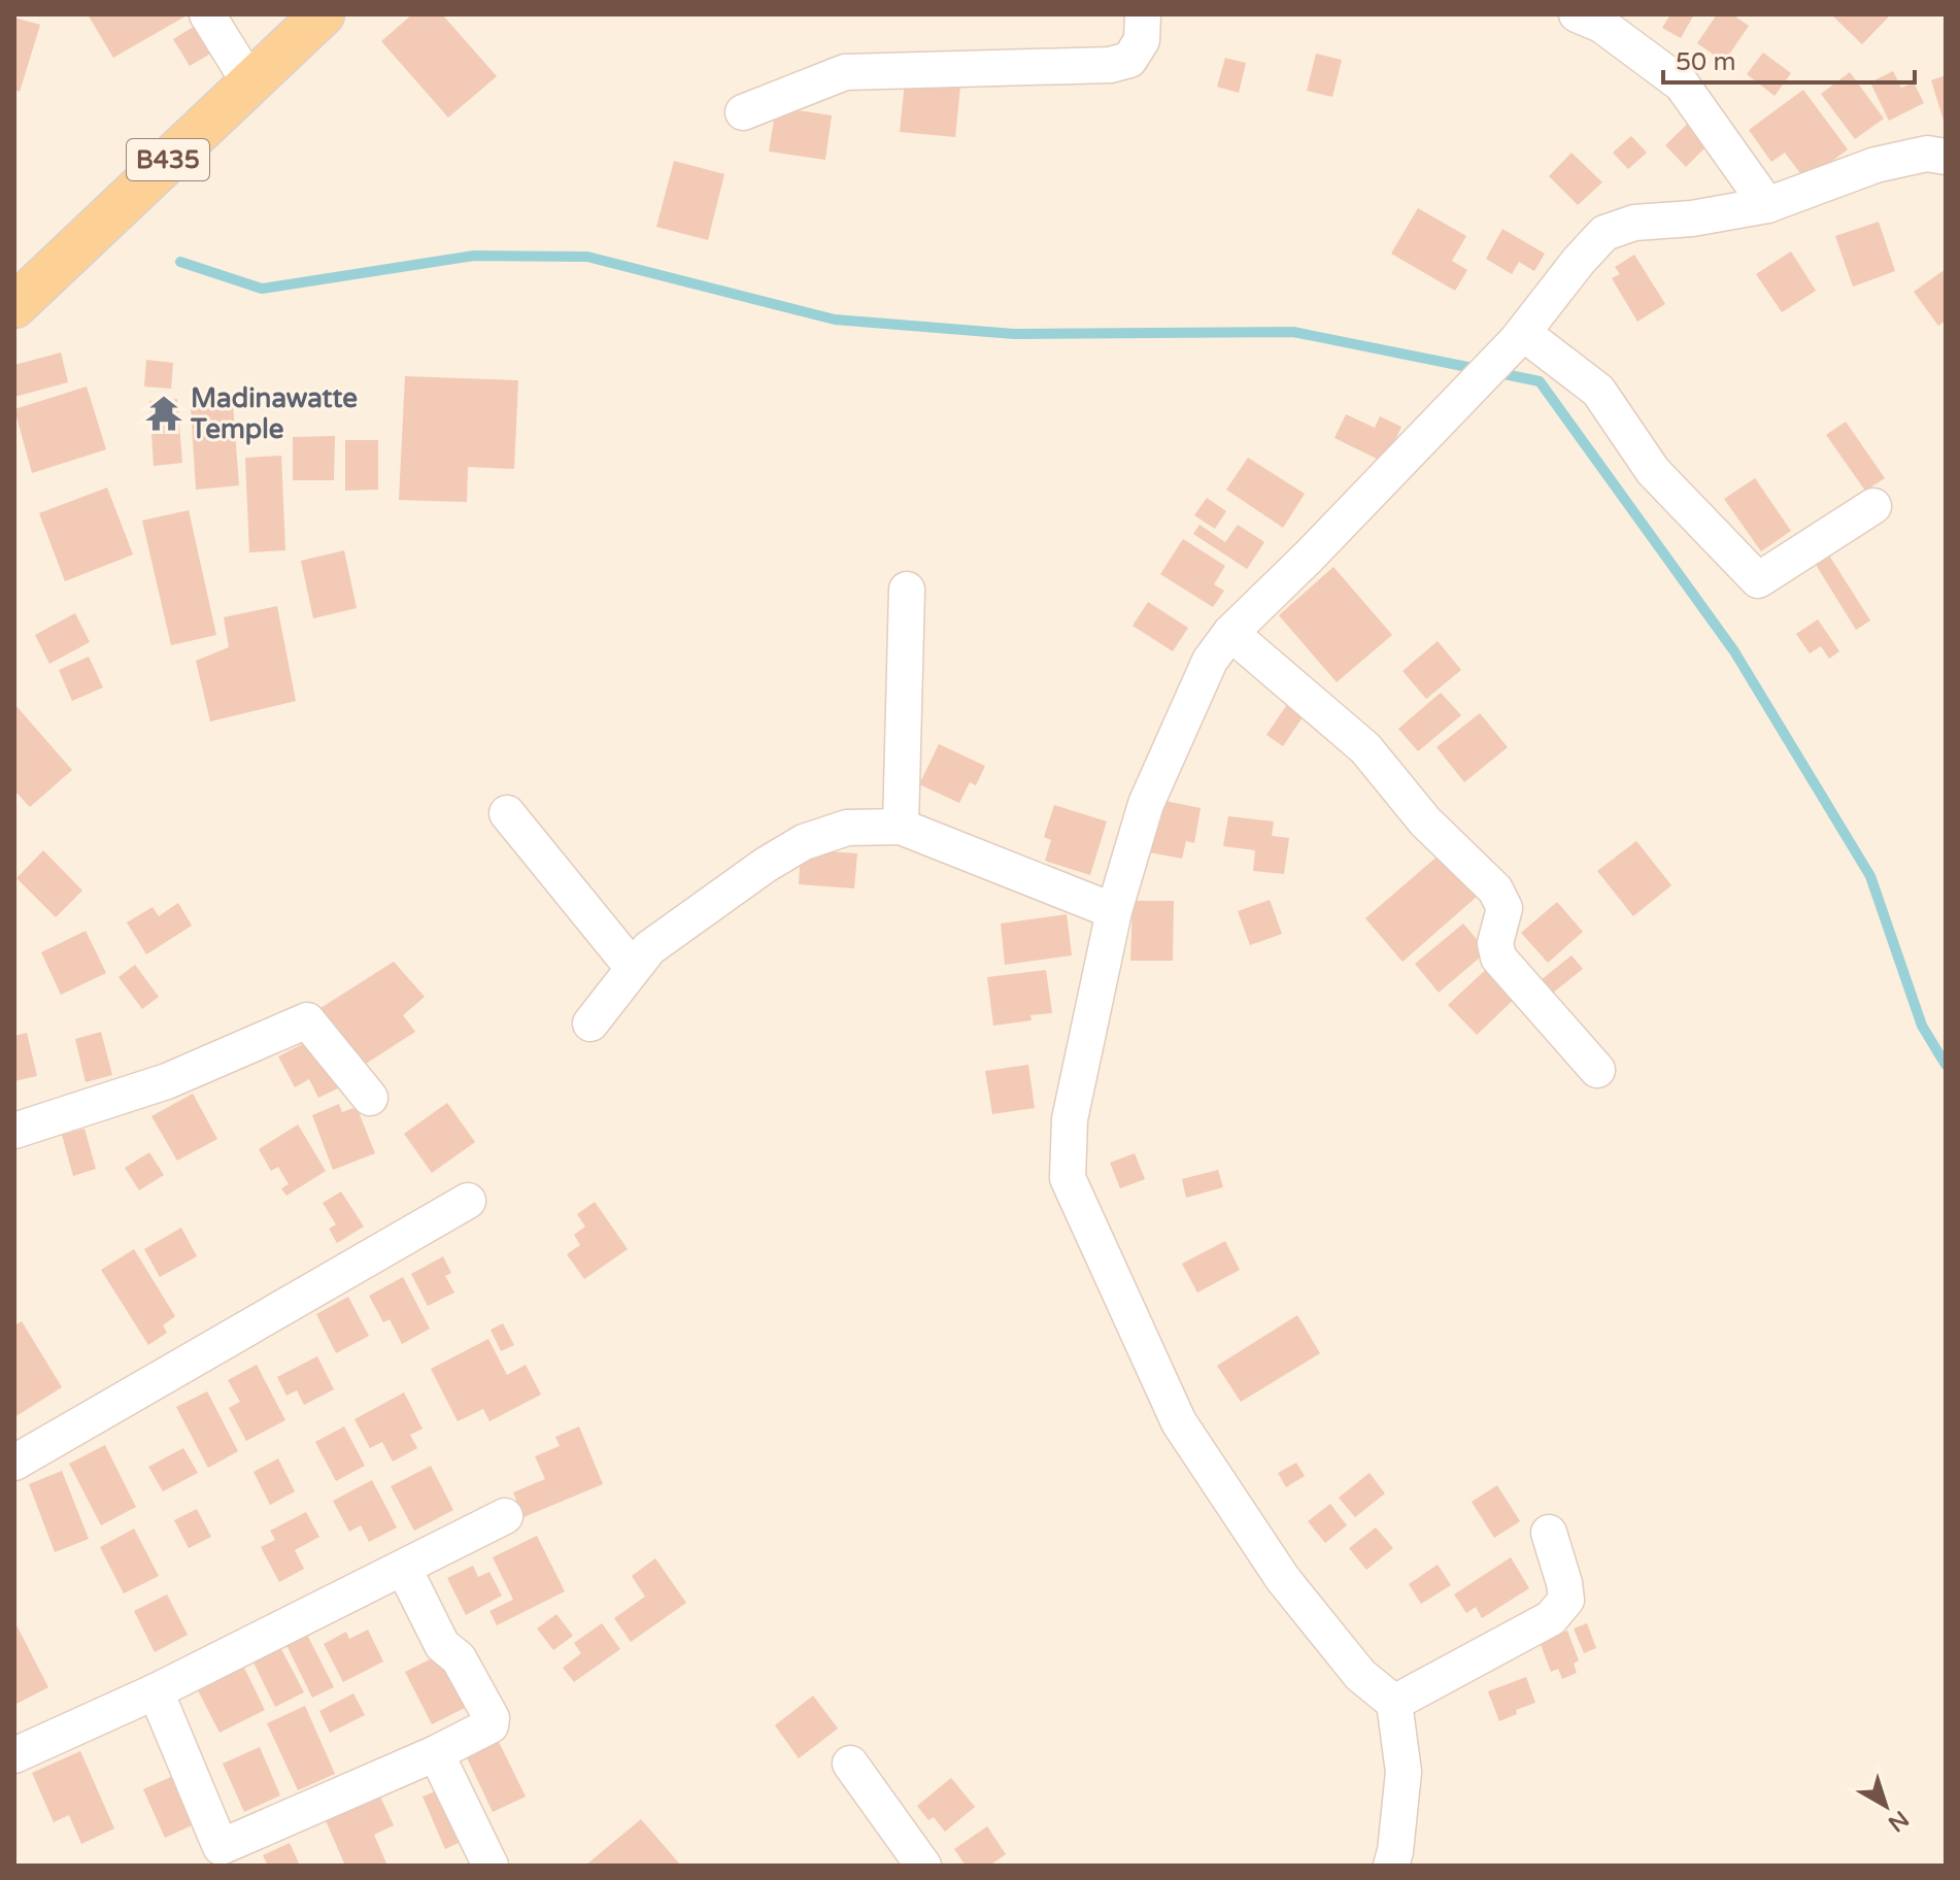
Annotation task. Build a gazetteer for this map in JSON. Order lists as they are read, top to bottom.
{
  "streets": {
    "main road": ["B435"]
  },
  "places": {
    "temple": ["Madinawatte Temple"]
  },
  "scale_bar": "50 m",
  "north": "bottom right"
}
